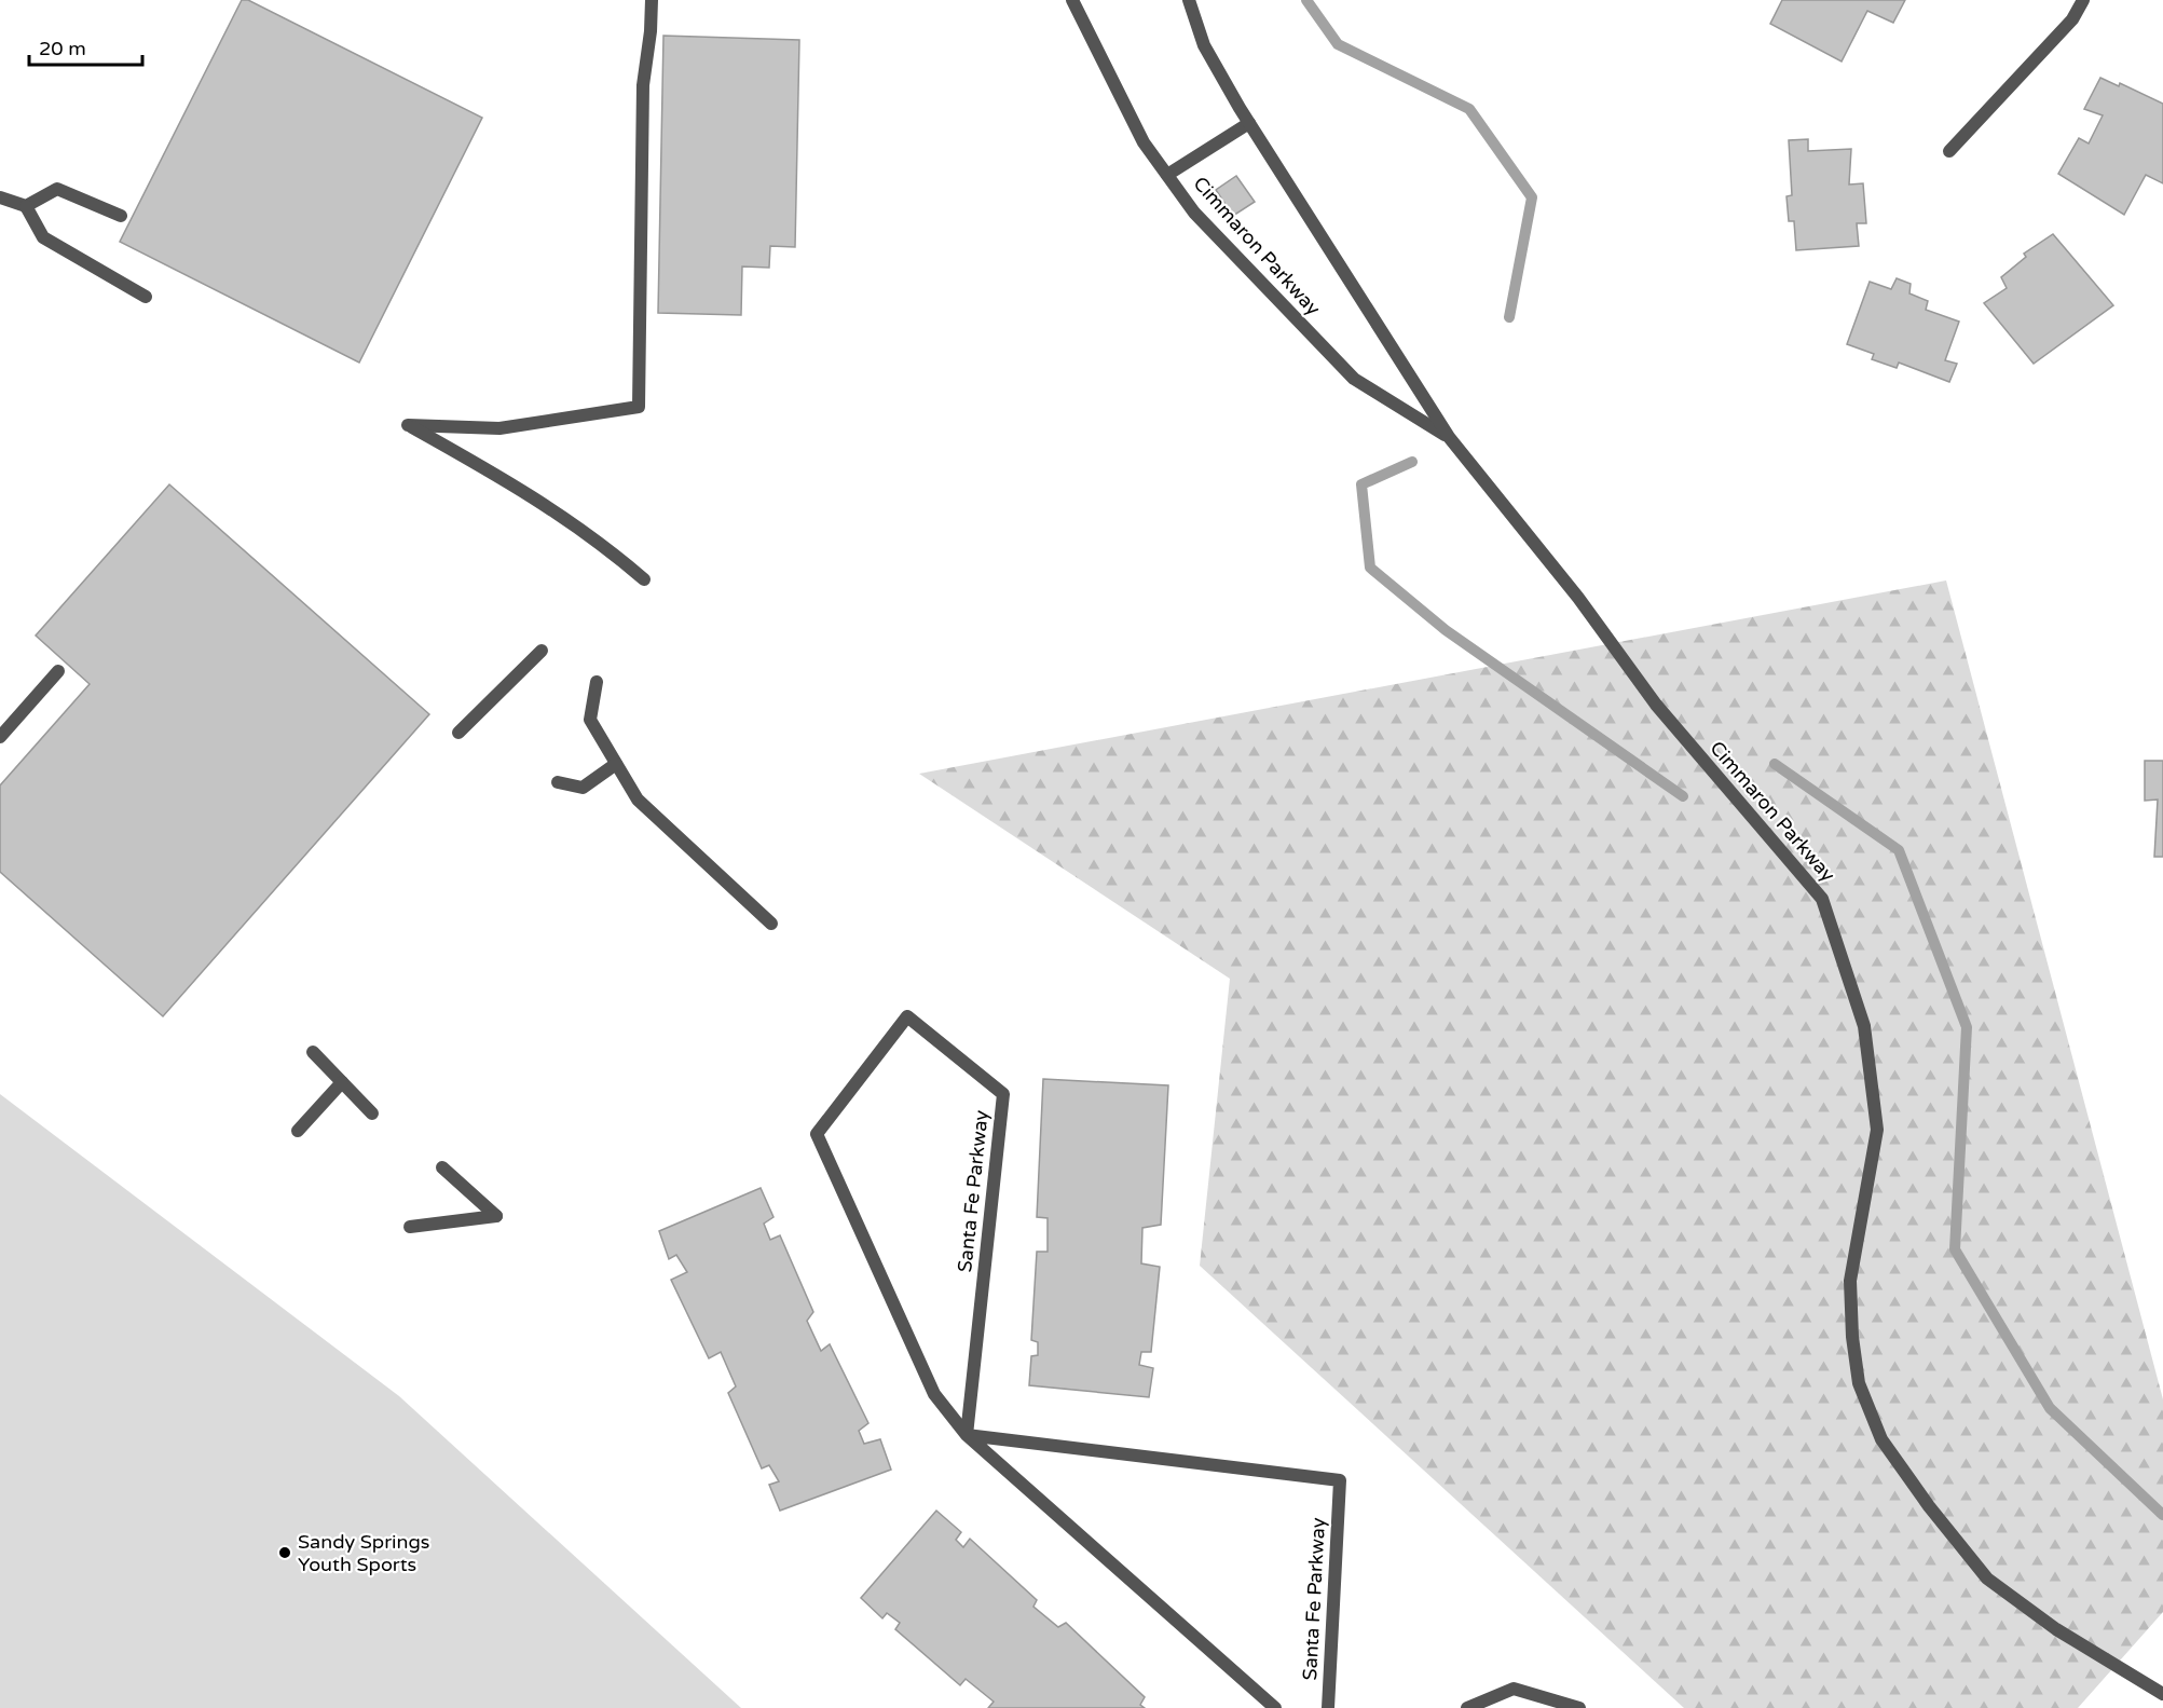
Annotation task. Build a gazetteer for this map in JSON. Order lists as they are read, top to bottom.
{
  "streets": {
    "street": ["Cimmaron Parkway", "Santa Fe Parkway"]
  },
  "places": ["Sandy Springs Youth Sports"],
  "scale_bar": "20 m"
}
